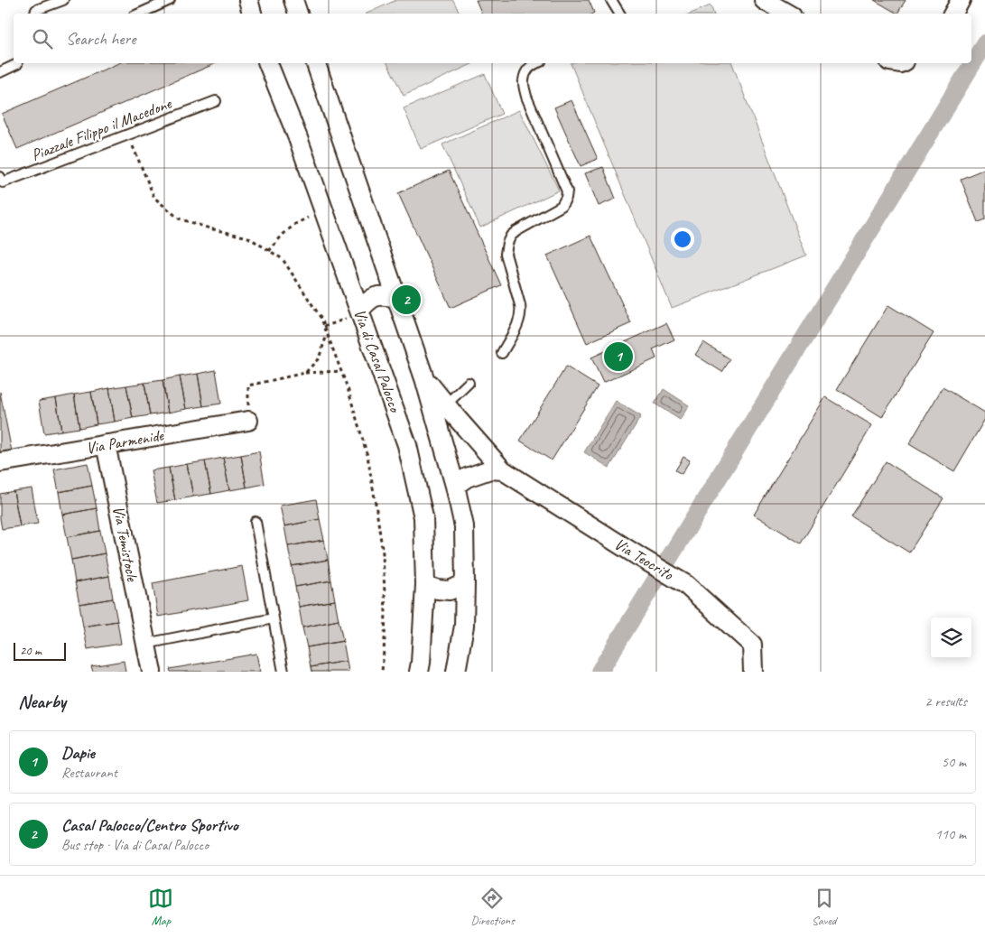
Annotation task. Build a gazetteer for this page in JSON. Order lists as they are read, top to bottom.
{
  "streets": {
    "street": [
      "Via di Casal Palocco",
      "Via Parmenide",
      "Via Temistocle",
      "Via Teocrito"
    ],
    "lane": ["Piazzale Filippo il Macedone"]
  },
  "crossings": [
    ["Via Parmenide", "Via Temistocle"]
  ],
  "scale_bar": "20 m",
  "page": {
    "search": "Search here",
    "pins": ["2", "1"],
    "scale": "20 m",
    "heading": ["Nearby", "2 results"],
    "list": [
      {
        "mark": "1",
        "name": "Dapie",
        "note": "Restaurant",
        "value": "50 m"
      },
      {
        "mark": "2",
        "name": "Casal Palocco/Centro Sportivo",
        "note": "Bus stop · Via di Casal Palocco",
        "value": "110 m"
      }
    ],
    "nav": ["Map", "Directions", "Saved"]
  }
}
